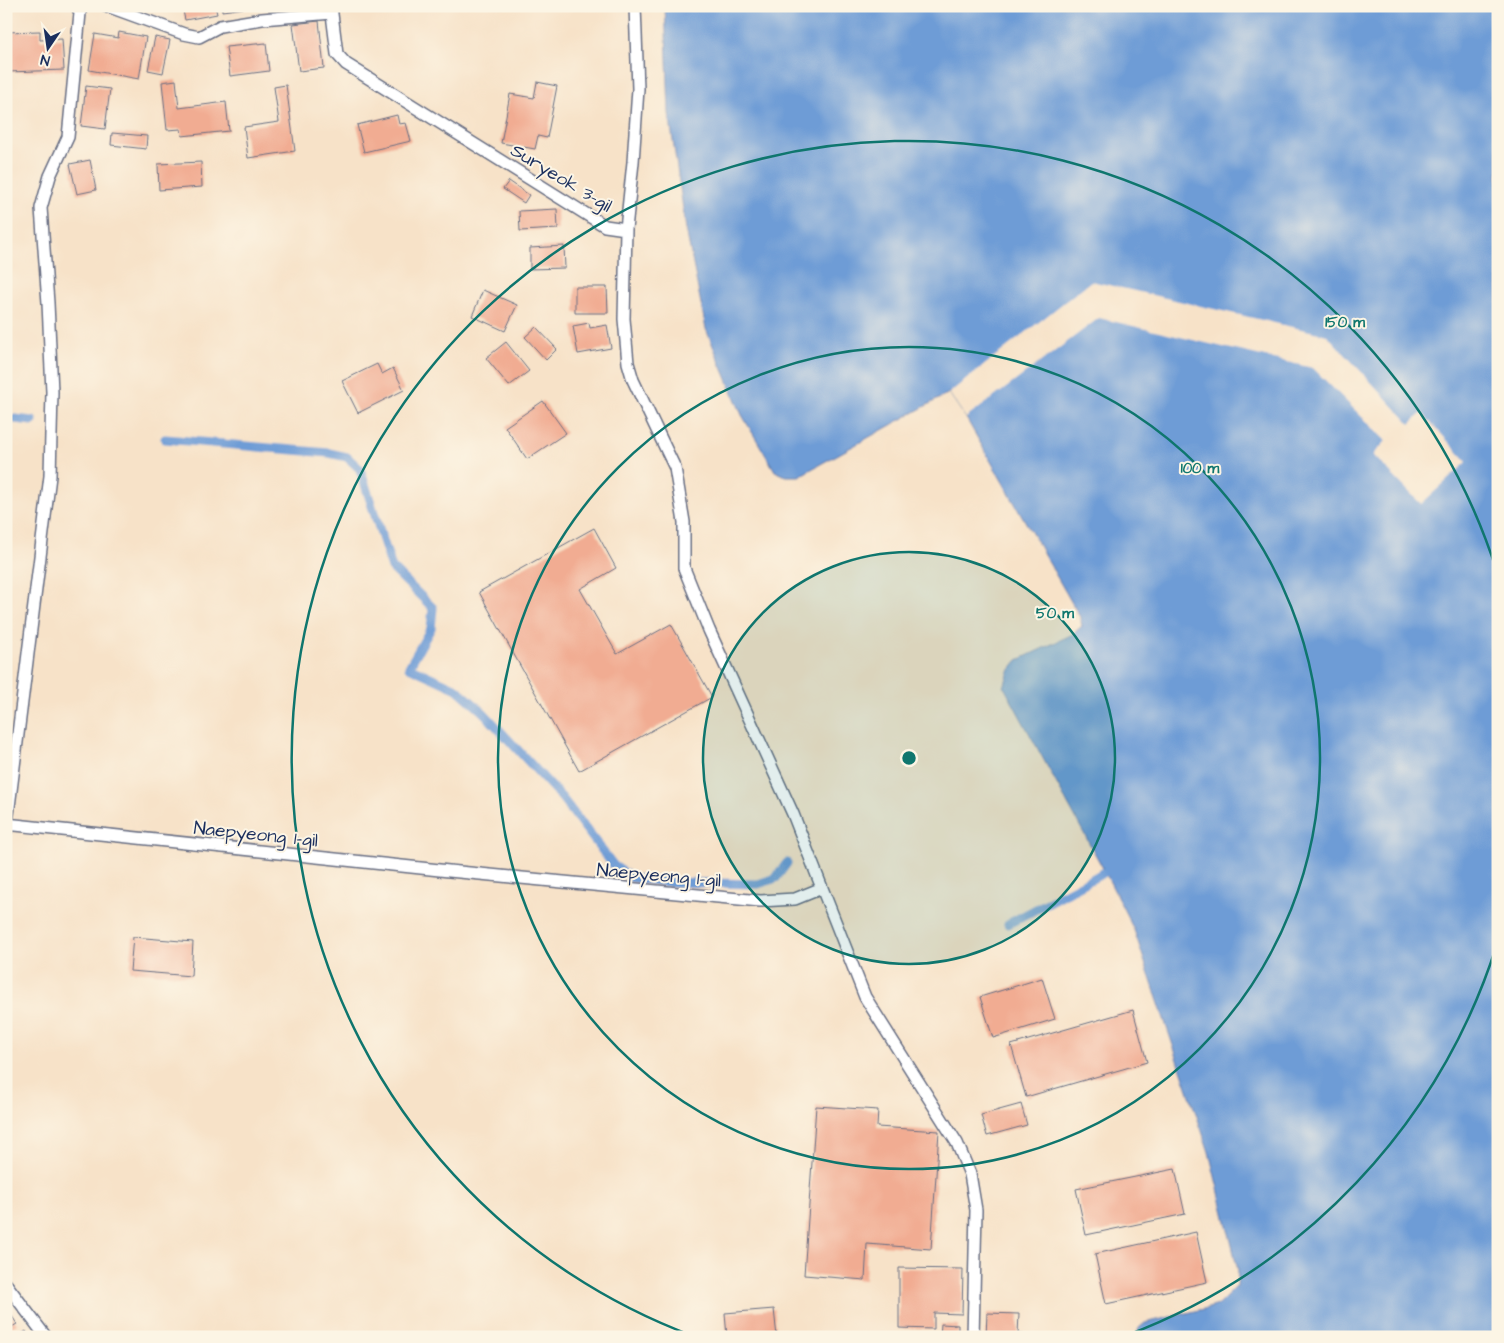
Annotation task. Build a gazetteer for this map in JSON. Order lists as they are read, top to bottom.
{
  "streets": {
    "lane": ["Suryeok 3-gil", "Naepyeong 1-gil"]
  },
  "north": "bottom",
  "rings": ["150 m", "100 m", "50 m"]
}
